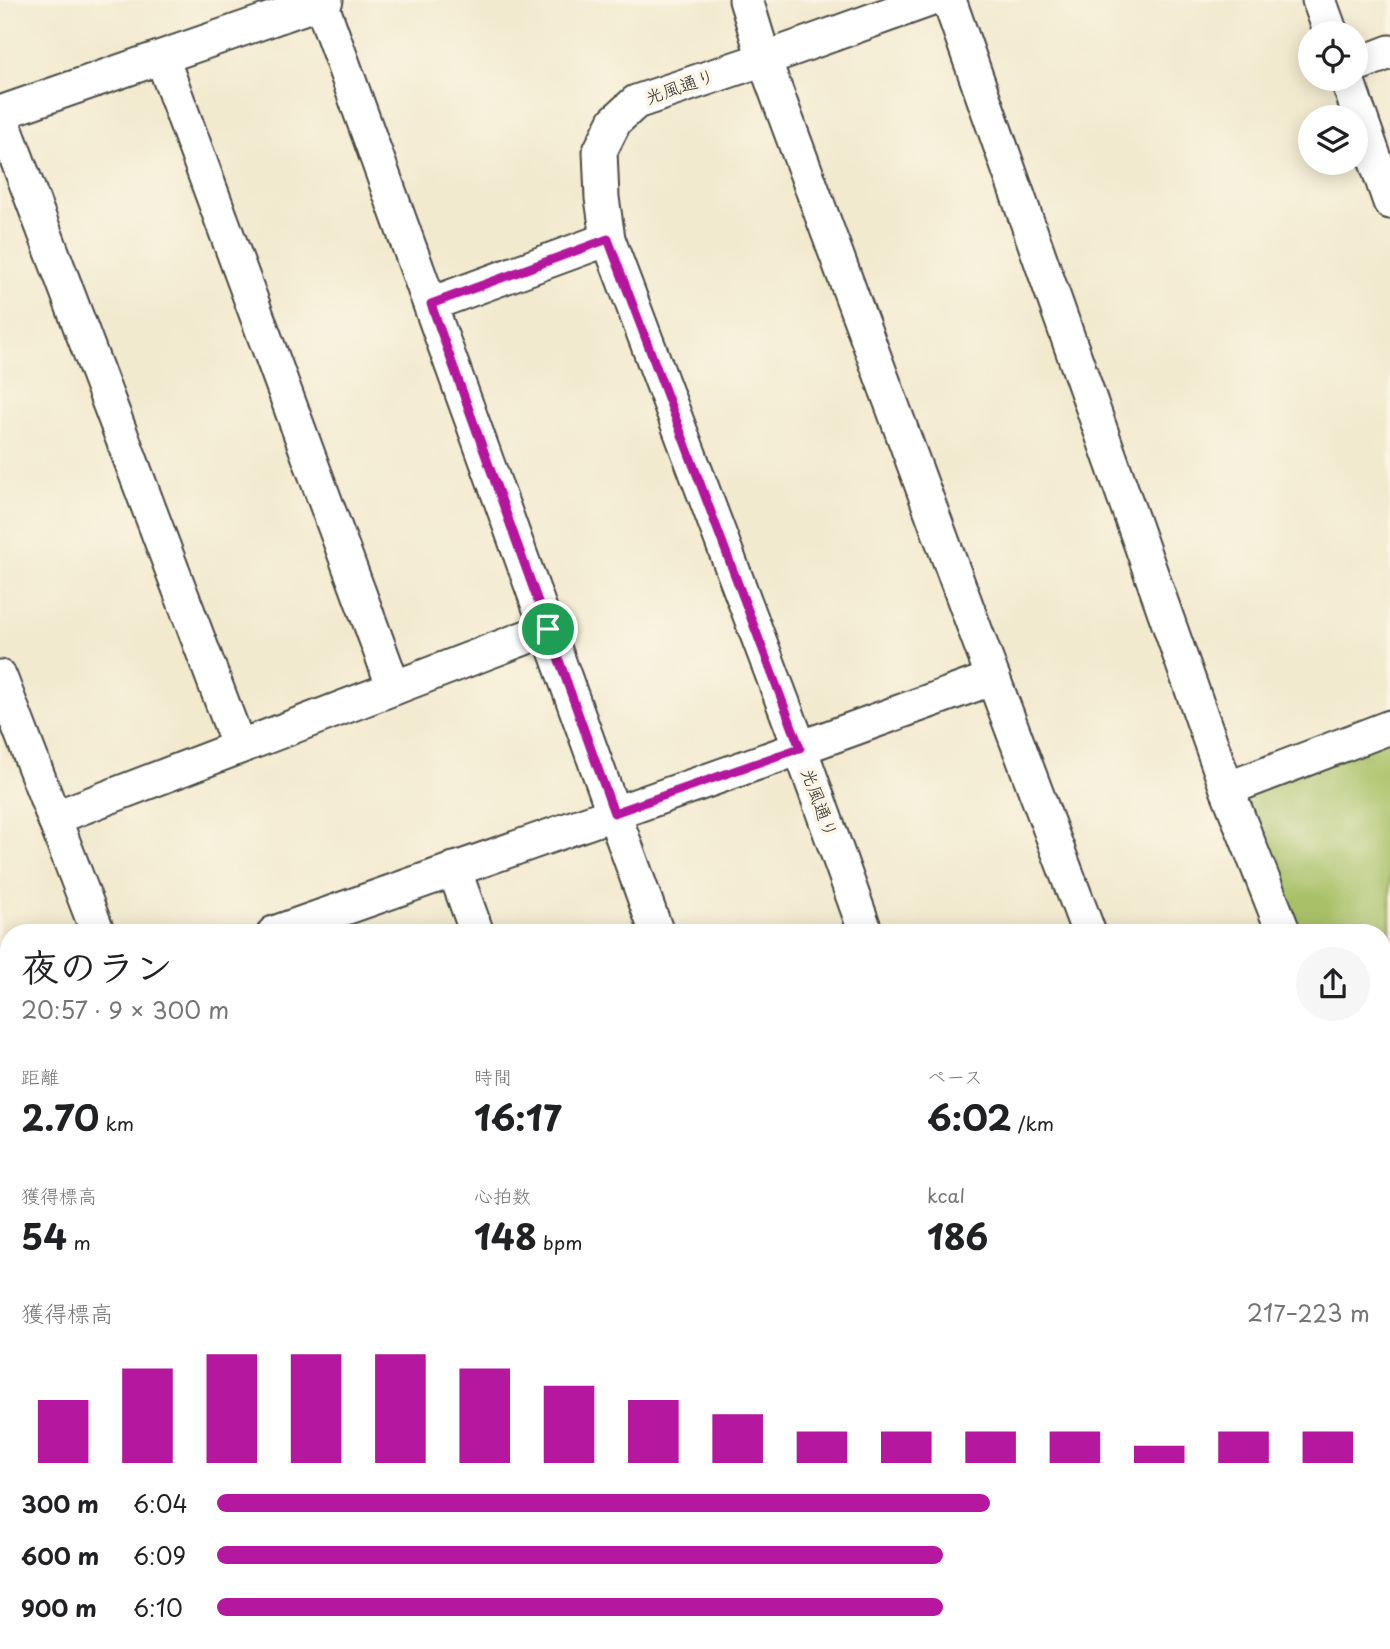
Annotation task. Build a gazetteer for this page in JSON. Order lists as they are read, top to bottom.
{
  "streets": {
    "street": ["光風通り"]
  },
  "page": {
    "heading": ["夜のラン", "20:57 · 9 × 300 m"],
    "stats": [
      ["距離", "2.70 km"],
      ["時間", "16:17"],
      ["ペース", "6:02 /km"],
      ["獲得標高", "54 m"],
      ["心拍数", "148 bpm"],
      ["kcal", "186"]
    ],
    "chart": ["獲得標高", "217–223 m"],
    "list": [
      {
        "name": "300 m",
        "note": "6:04"
      },
      {
        "name": "600 m",
        "note": "6:09"
      },
      {
        "name": "900 m",
        "note": "6:10"
      }
    ]
  }
}
